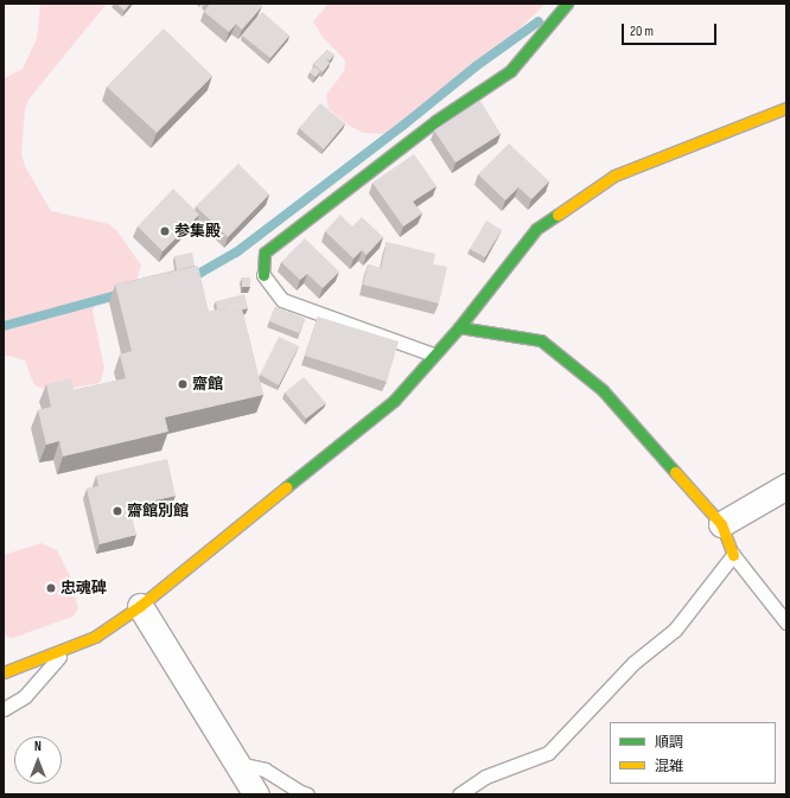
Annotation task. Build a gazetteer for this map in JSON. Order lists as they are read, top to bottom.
{
  "places": [
    "参集殿",
    "齋館",
    "齋館別館",
    "忠魂碑"
  ],
  "legend": ["順調", "混雑"],
  "scale_bar": "20 m",
  "north": "top"
}
